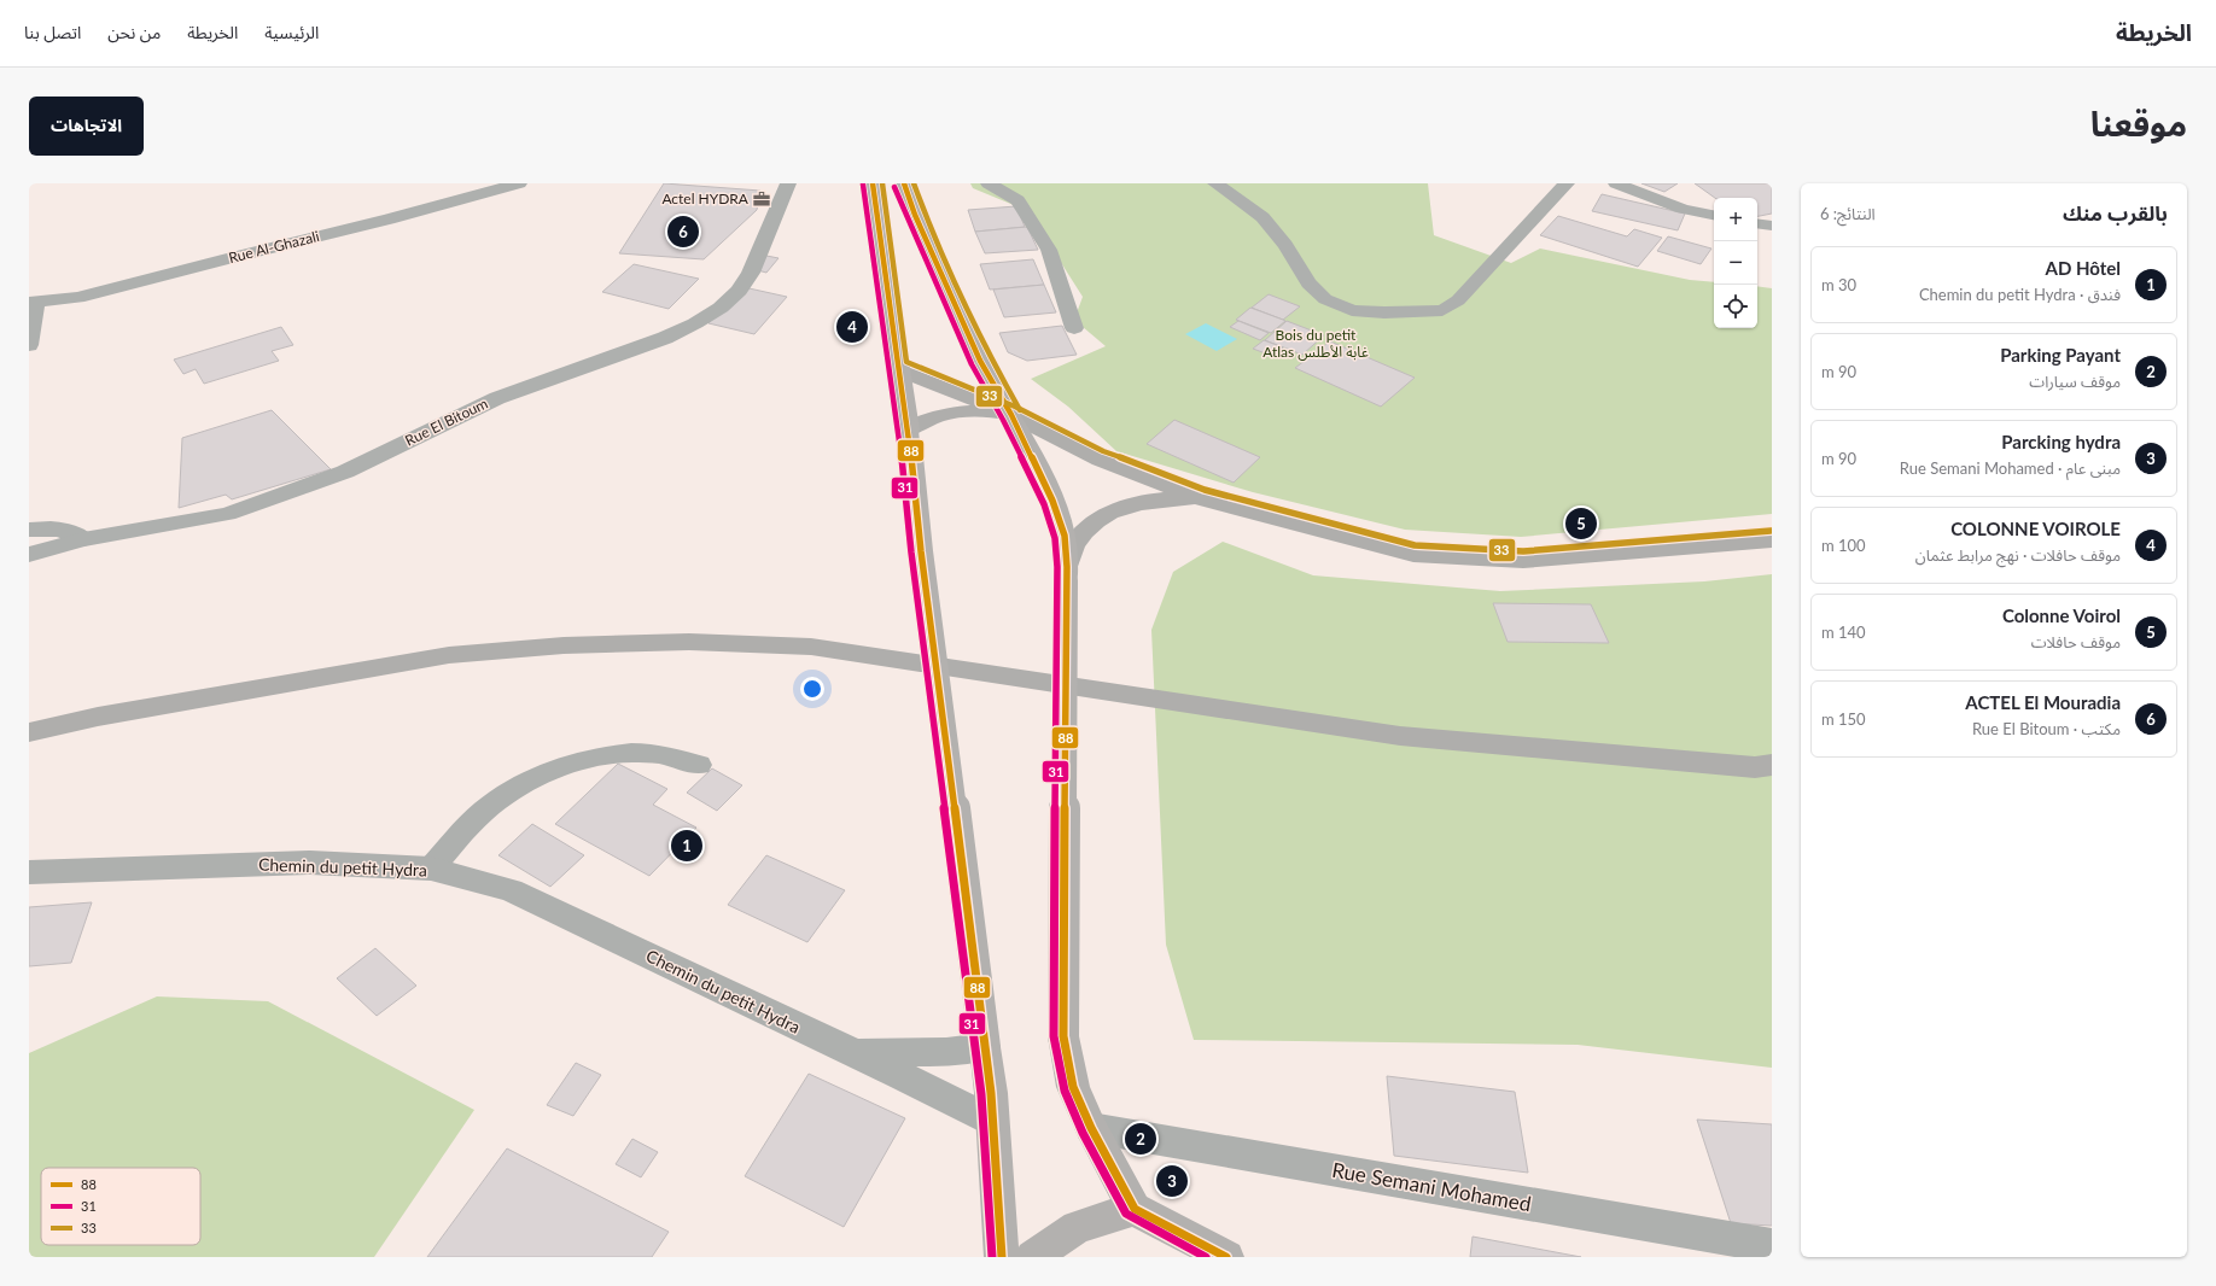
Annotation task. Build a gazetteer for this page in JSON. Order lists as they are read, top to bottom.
{
  "streets": {
    "street": [
      "Rue Al-Ghazali",
      "Rue El Bitoum",
      "Chemin du petit Hydra",
      "Rue Semani Mohamed"
    ]
  },
  "parks": ["Bois du petit Atlas غابة الأطلس"],
  "places": {
    "office": ["Actel HYDRA"]
  },
  "lines": ["transit line 88", "transit line 33", "transit line 31"],
  "legend": ["88", "31", "33"],
  "page": {
    "header": "الخريطة",
    "nav": [
      "الرئيسية",
      "الخريطة",
      "من نحن",
      "اتصل بنا"
    ],
    "title": "موقعنا",
    "buttons": "الاتجاهات",
    "heading": ["بالقرب منك", "النتائج: 6"],
    "map_buttons": ["+", "−"],
    "pins": [
      "6",
      "4",
      "5",
      "1",
      "2",
      "3"
    ],
    "list": [
      {
        "mark": "1",
        "name": "AD Hôtel",
        "note": "فندق · Chemin du petit Hydra",
        "value": "30 m"
      },
      {
        "mark": "2",
        "name": "Parking Payant",
        "note": "موقف سيارات",
        "value": "90 m"
      },
      {
        "mark": "3",
        "name": "Parcking hydra",
        "note": "مبنى عام · Rue Semani Mohamed",
        "value": "90 m"
      },
      {
        "mark": "4",
        "name": "COLONNE VOIROLE",
        "note": "موقف حافلات · نهج مرابط عثمان",
        "value": "100 m"
      },
      {
        "mark": "5",
        "name": "Colonne Voirol",
        "note": "موقف حافلات",
        "value": "140 m"
      },
      {
        "mark": "6",
        "name": "ACTEL El Mouradia",
        "note": "مكتب · Rue El Bitoum",
        "value": "150 m"
      }
    ]
  }
}
